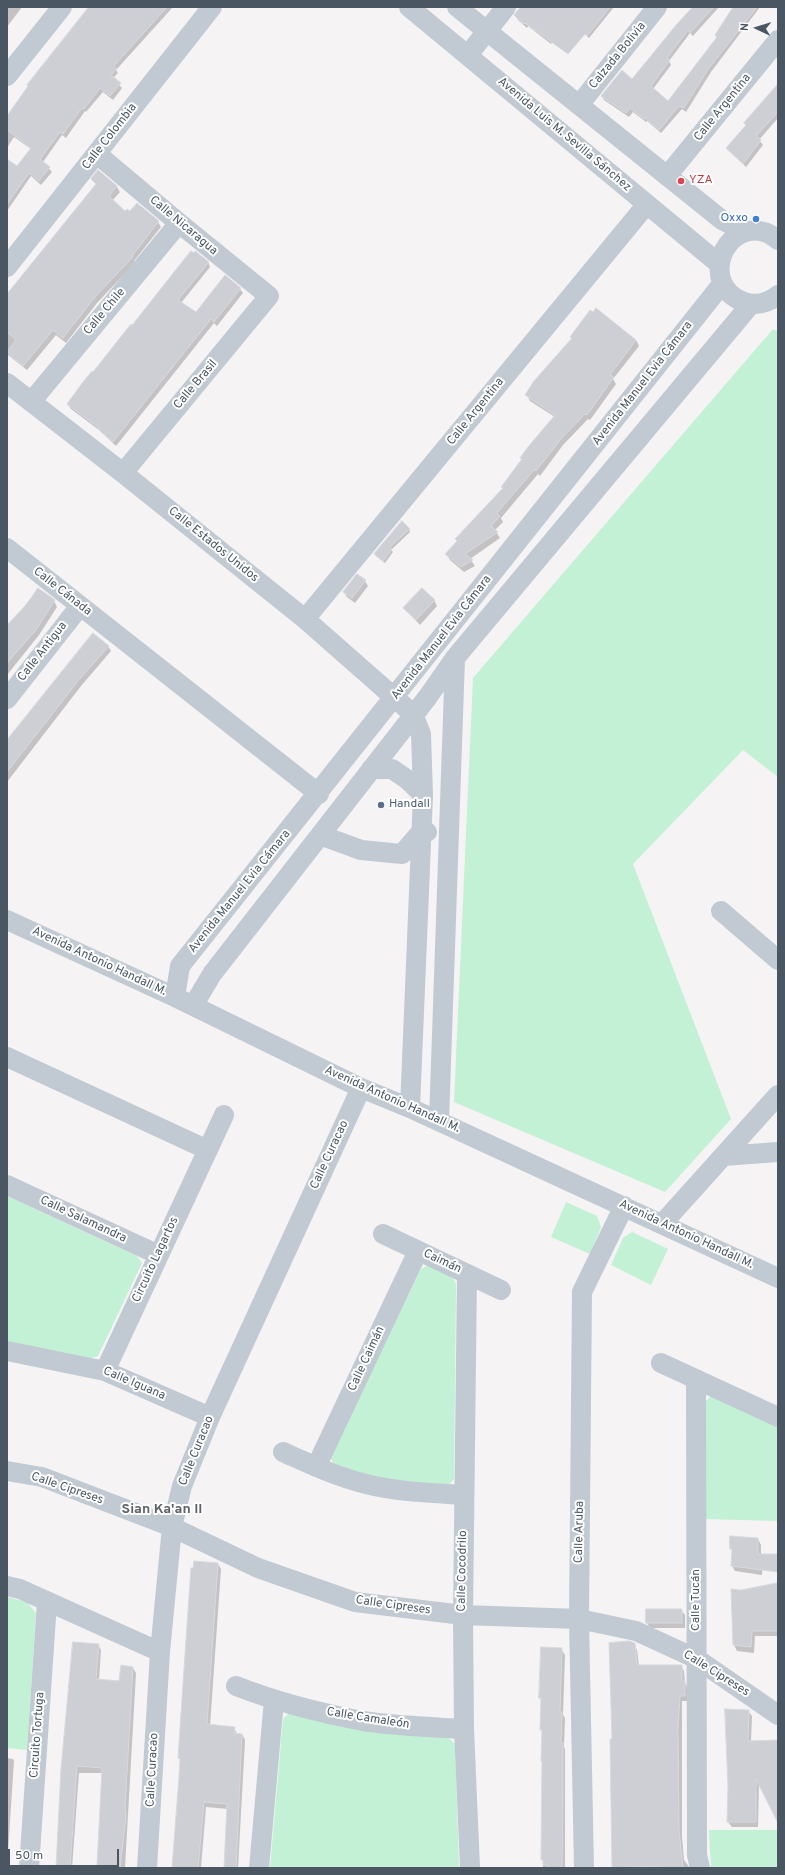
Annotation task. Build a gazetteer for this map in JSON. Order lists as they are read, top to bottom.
{
  "streets": {
    "street": [
      "Calzada Bolivia",
      "Calle Argentina",
      "Avenida Luis M. Sevilla Sánchez",
      "Calle Colombia",
      "Calle Nicaragua",
      "Calle Chile",
      "Avenida Manuel Evia Cámara",
      "Calle Brasil",
      "Calle Estados Unidos",
      "Calle Cánada",
      "Calle Antigua",
      "Avenida Antonio Handall M.",
      "Calle Curacao",
      "Calle Salamandra",
      "Circuito Lagartos",
      "Caimán",
      "Calle Caimán",
      "Calle Iguana",
      "Calle Cipreses",
      "Calle Aruba",
      "Calle Cocodrilo",
      "Calle Tucán",
      "Calle Camaleón",
      "Circuito Tortuga"
    ]
  },
  "crossings": [
    ["Calle Argentina", "Avenida Luis M. Sevilla Sánchez"],
    ["Calle Argentina", "Calle Estados Unidos"],
    ["Calle Colombia", "Calle Nicaragua"],
    ["Calle Nicaragua", "Calle Chile"],
    ["Calle Nicaragua", "Calle Brasil"],
    ["Calle Chile", "Calle Estados Unidos"],
    ["Avenida Manuel Evia Cámara", "Calle Estados Unidos"],
    ["Avenida Manuel Evia Cámara", "Calle Cánada"],
    ["Avenida Manuel Evia Cámara", "Avenida Antonio Handall M."],
    ["Calle Brasil", "Calle Estados Unidos"],
    ["Calle Cánada", "Calle Antigua"],
    ["Avenida Antonio Handall M.", "Calle Curacao"],
    ["Avenida Antonio Handall M.", "Calle Aruba"],
    ["Calle Curacao", "Calle Iguana"],
    ["Calle Curacao", "Calle Cipreses"],
    ["Calle Salamandra", "Circuito Lagartos"],
    ["Circuito Lagartos", "Calle Iguana"],
    ["Caimán", "Calle Caimán"],
    ["Caimán", "Calle Cocodrilo"],
    ["Calle Cipreses", "Calle Aruba"],
    ["Calle Cipreses", "Calle Cocodrilo"],
    ["Calle Cipreses", "Calle Tucán"],
    ["Calle Cocodrilo", "Calle Camaleón"]
  ],
  "districts": ["Sian Ka'an II"],
  "places": ["YZA", "Oxxo", "Handall"],
  "scale_bar": "50 m",
  "north": "left"
}
